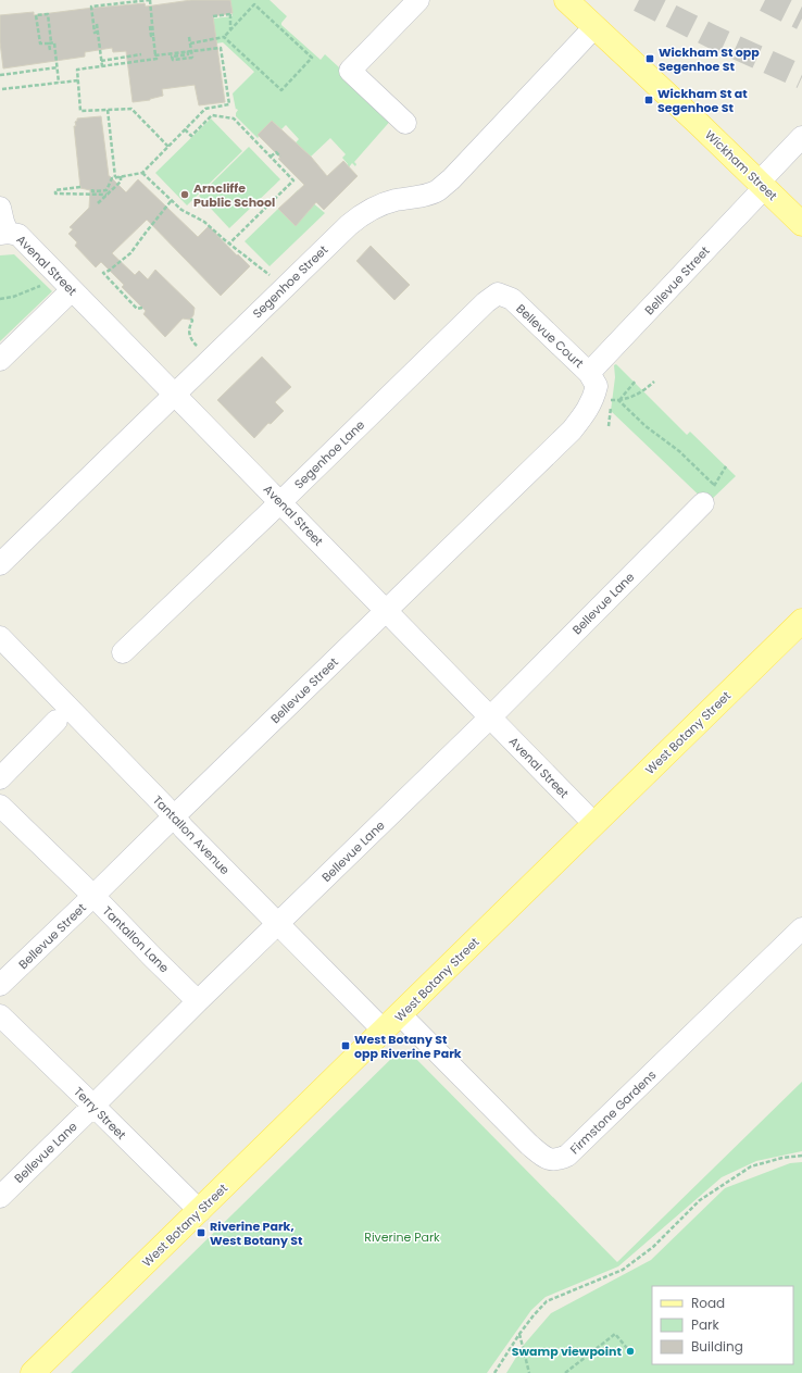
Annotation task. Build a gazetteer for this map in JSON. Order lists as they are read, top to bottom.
{
  "streets": {
    "main road": ["Wickham Street", "West Botany Street"],
    "street": [
      "Avenal Street",
      "Bellevue Street",
      "Segenhoe Street",
      "Bellevue Court",
      "Segenhoe Lane",
      "Bellevue Lane",
      "Tantallon Avenue",
      "Tantallon Lane",
      "Firmstone Gardens",
      "Terry Street"
    ]
  },
  "crossings": [
    ["Wickham Street", "Bellevue Street"],
    ["Wickham Street", "Segenhoe Street"],
    ["Avenal Street", "Bellevue Street"],
    ["Avenal Street", "Segenhoe Street"],
    ["Avenal Street", "Segenhoe Lane"],
    ["Avenal Street", "Bellevue Lane"],
    ["Avenal Street", "West Botany Street"],
    ["Bellevue Street", "Bellevue Court"],
    ["Bellevue Street", "Tantallon Avenue"],
    ["Bellevue Street", "Tantallon Lane"],
    ["Bellevue Court", "Segenhoe Lane"],
    ["Bellevue Lane", "Tantallon Avenue"],
    ["Bellevue Lane", "Tantallon Lane"],
    ["Bellevue Lane", "Terry Street"],
    ["West Botany Street", "Tantallon Avenue"],
    ["West Botany Street", "Firmstone Gardens"],
    ["West Botany Street", "Terry Street"]
  ],
  "parks": ["Riverine Park"],
  "places": {
    "transit": [
      "Wickham St opp Segenhoe St",
      "Wickham St at Segenhoe St",
      "West Botany St opp Riverine Park",
      "Riverine Park, West Botany St"
    ],
    "other": ["Arncliffe Public School", "Swamp viewpoint"]
  },
  "legend": ["Road", "Park", "Building"]
}
